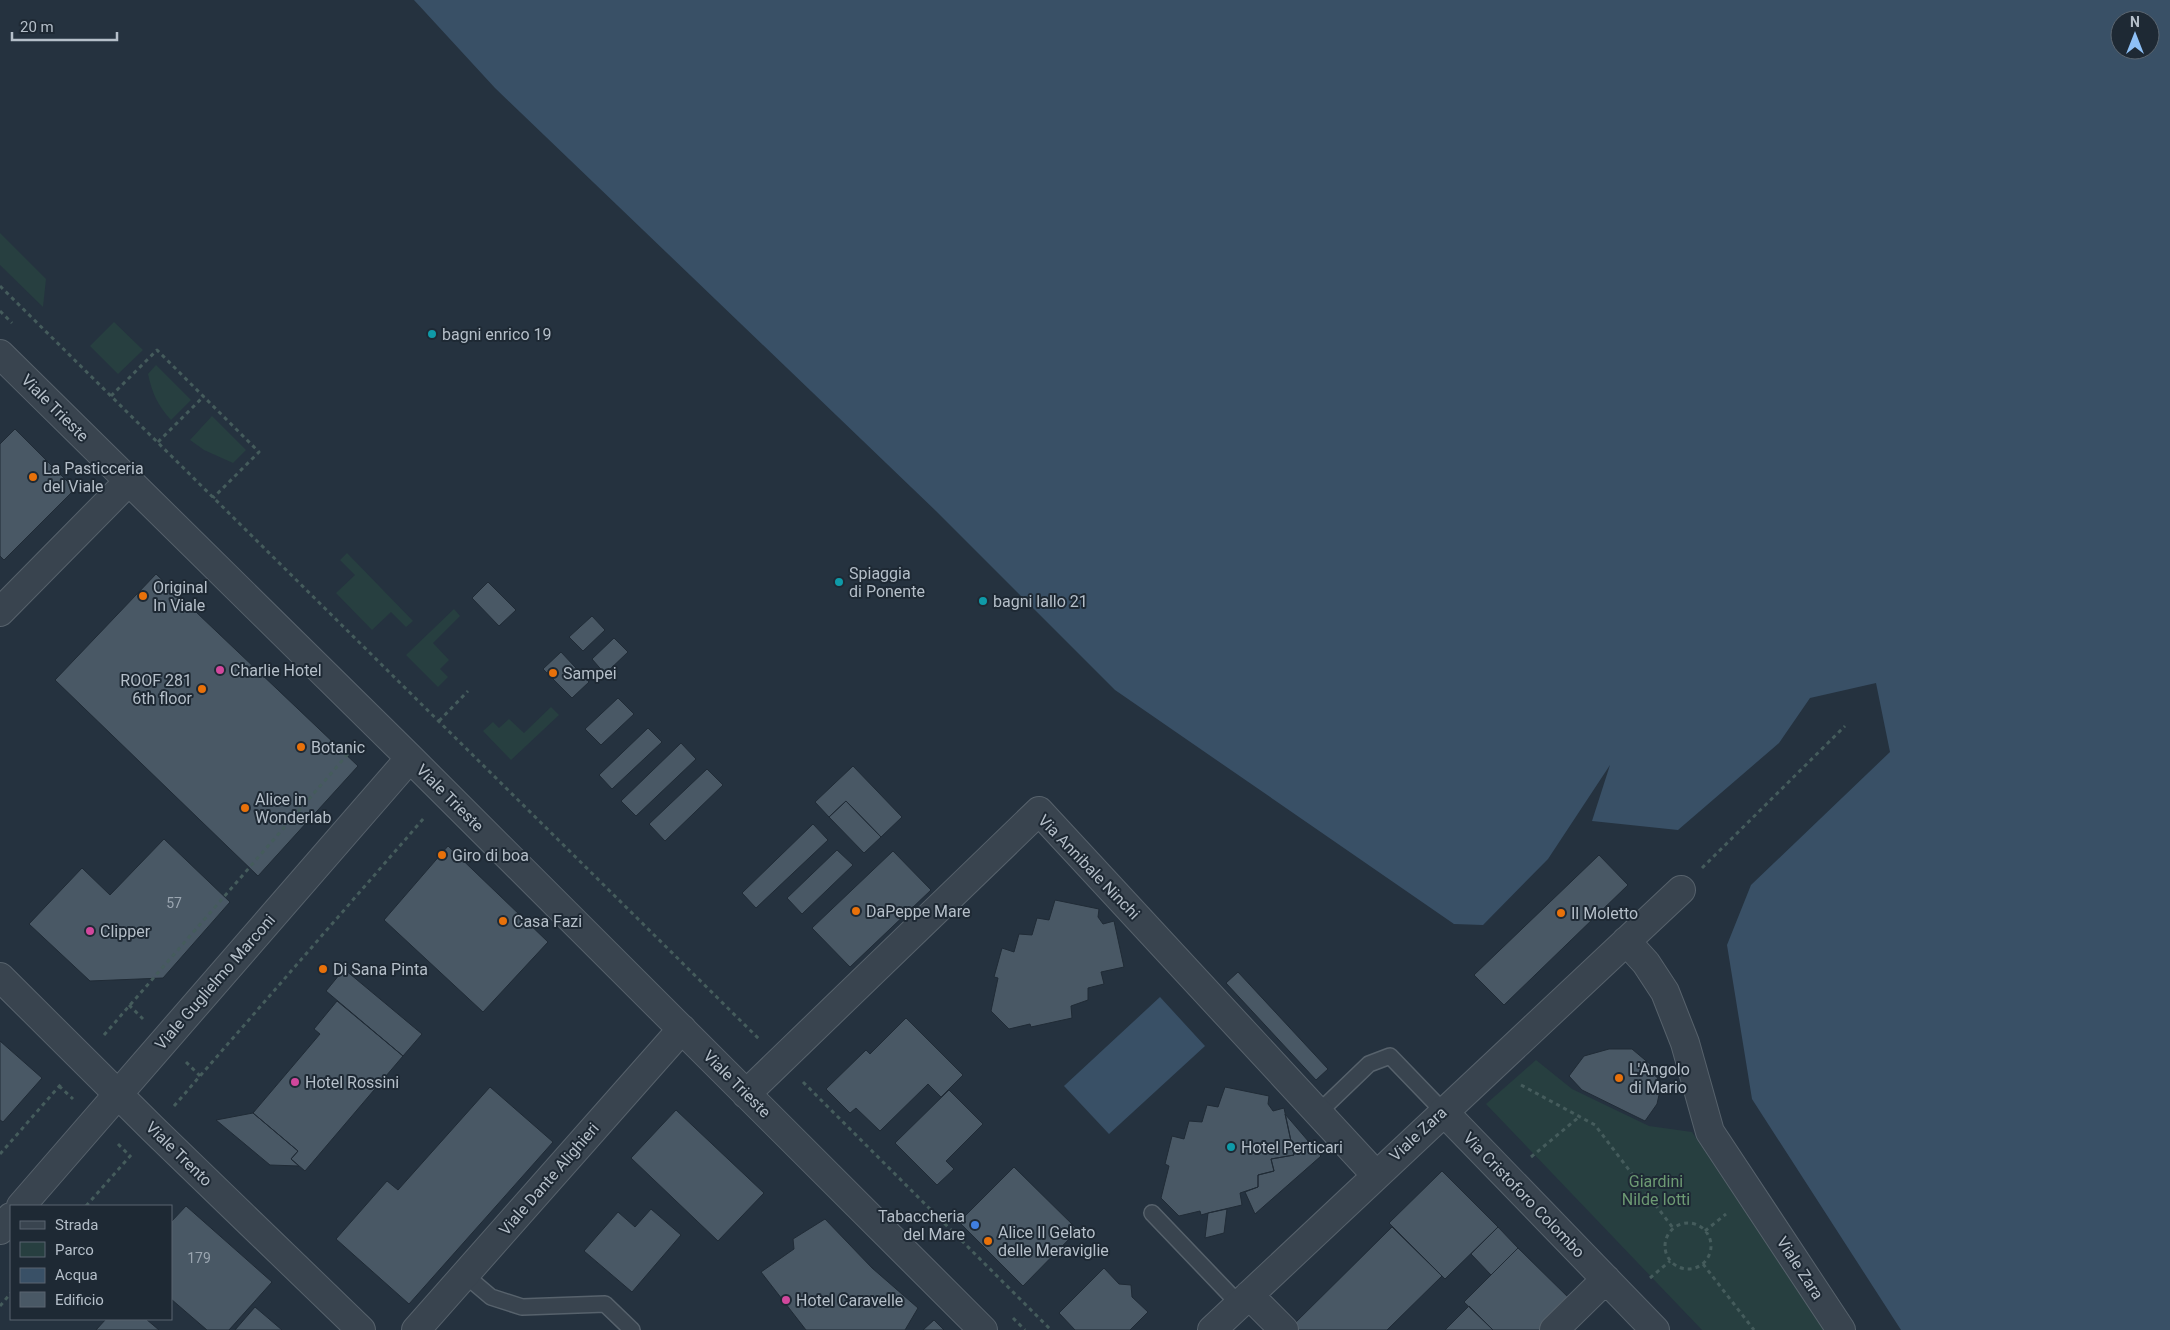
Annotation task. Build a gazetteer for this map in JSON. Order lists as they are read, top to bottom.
{
  "streets": {
    "street": [
      "Viale Trieste",
      "Via Annibale Ninchi",
      "Viale Guglielmo Marconi",
      "Viale Zara",
      "Viale Trento",
      "Viale Dante Alighieri",
      "Via Cristoforo Colombo"
    ]
  },
  "crossings": [
    ["Viale Trieste", "Via Annibale Ninchi"],
    ["Viale Trieste", "Viale Guglielmo Marconi"],
    ["Viale Trieste", "Viale Dante Alighieri"],
    ["Via Annibale Ninchi", "Viale Zara"],
    ["Viale Guglielmo Marconi", "Viale Trento"],
    ["Viale Zara", "Via Cristoforo Colombo"]
  ],
  "parks": ["Giardini Nilde Iotti"],
  "places": [
    "bagni enrico 19",
    "La Pasticceria del Viale",
    "Spiaggia di Ponente",
    "Original In Viale",
    "bagni lallo 21",
    "Charlie Hotel",
    "Sampei",
    "ROOF 281 6th floor",
    "Botanic",
    "Alice in Wonderlab",
    "Giro di boa",
    "DaPeppe Mare",
    "Il Moletto",
    "Casa Fazi",
    "Clipper",
    "Di Sana Pinta",
    "L'Angolo di Mario",
    "Hotel Rossini",
    "Hotel Perticari",
    "Tabaccheria del Mare",
    "Alice Il Gelato delle Meraviglie",
    "Hotel Caravelle"
  ],
  "house_numbers": ["57", "179"],
  "legend": [
    "Strada",
    "Parco",
    "Acqua",
    "Edificio"
  ],
  "scale_bar": "20 m",
  "north": "top"
}
